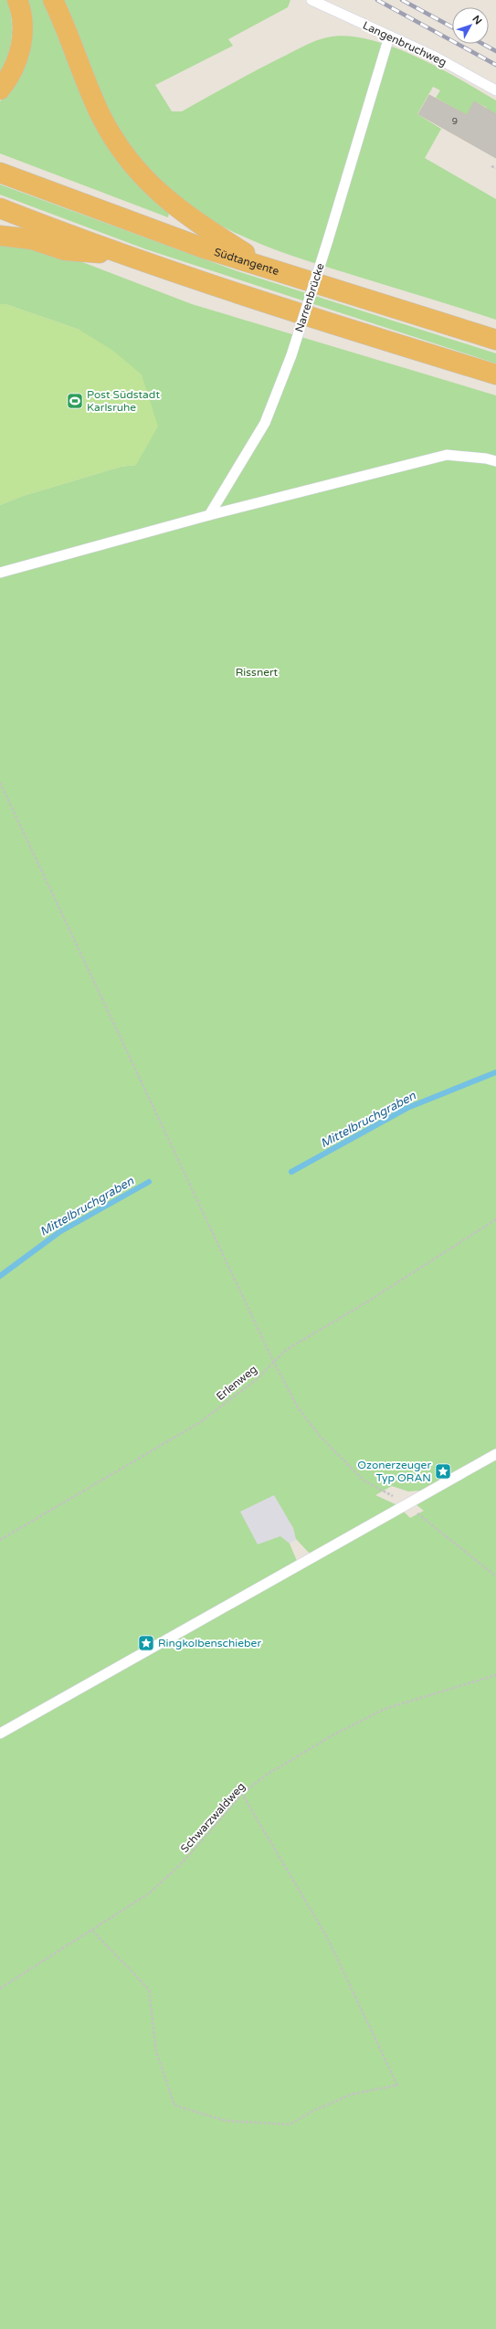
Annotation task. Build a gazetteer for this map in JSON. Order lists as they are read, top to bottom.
{
  "streets": {
    "highway": ["Südtangente"],
    "lane": ["Langenbruchweg", "Narrenbrücke"],
    "path": ["Erlenweg", "Schwarzwaldweg"]
  },
  "crossings": [
    ["Langenbruchweg", "Narrenbrücke"]
  ],
  "water": ["Mittelbruchgraben"],
  "parks": ["Rissnert"],
  "places": {
    "sports": ["Post Südstadt Karlsruhe"],
    "place": ["Ozonerzeuger Typ ORAN", "Ringkolbenschieber"]
  },
  "house_numbers": ["9"],
  "north": "top right"
}
